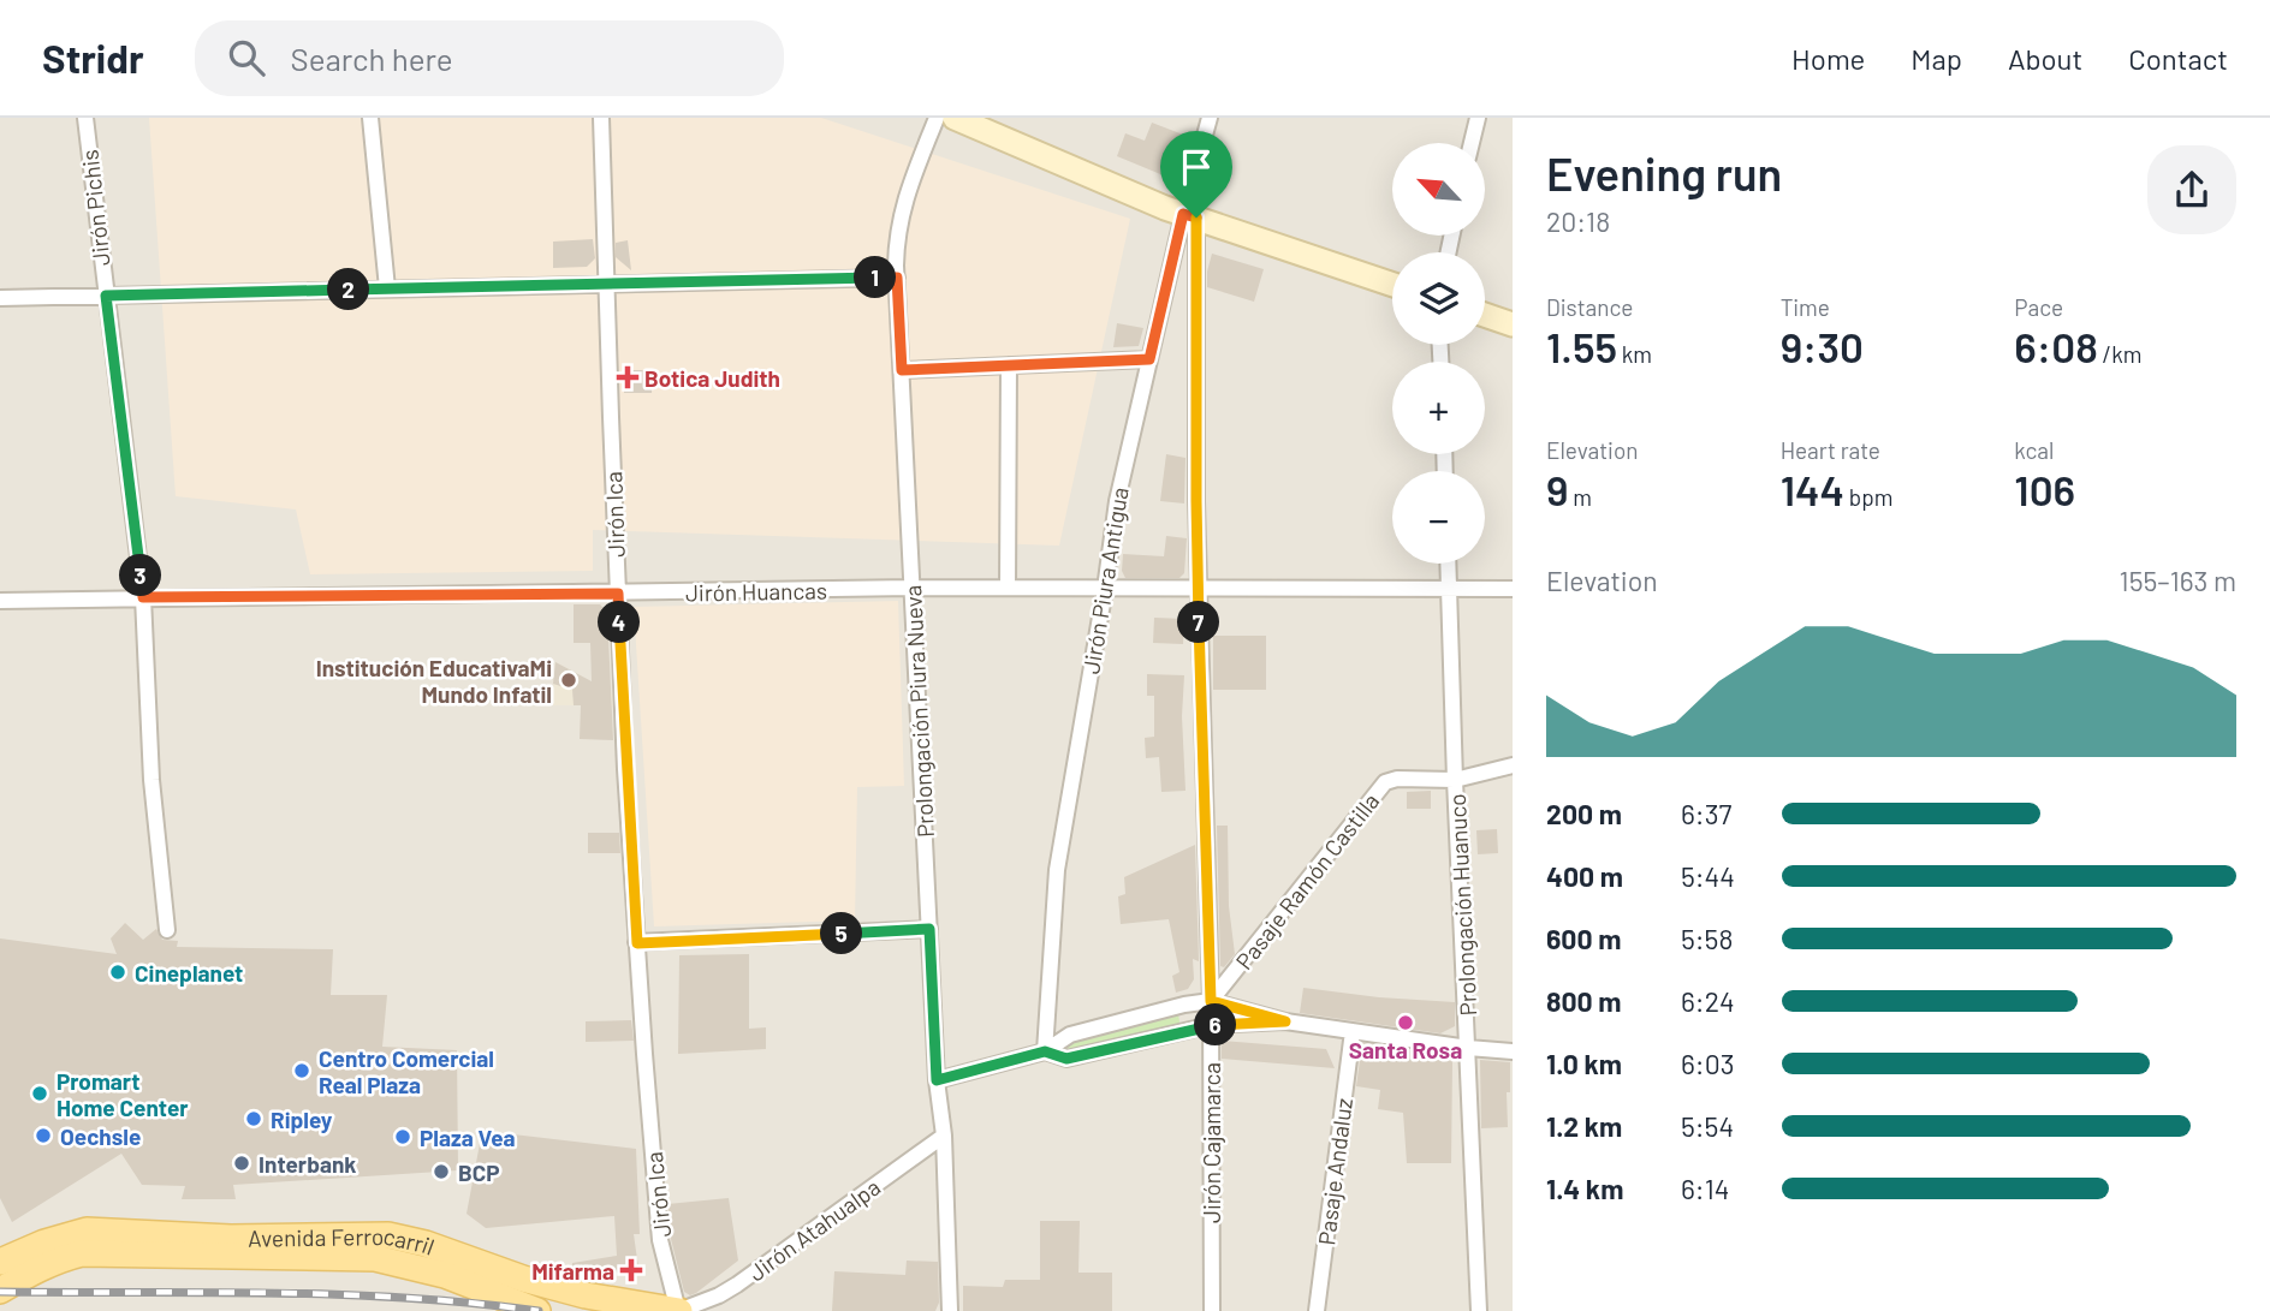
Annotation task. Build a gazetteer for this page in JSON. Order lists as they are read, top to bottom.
{
  "streets": {
    "main road": ["Avenida Ferrocarril"],
    "street": [
      "Jirón Pichis",
      "Jirón Ica",
      "Jirón Piura Antigua",
      "Jirón Huancas",
      "Prolongación Piura Nueva",
      "Pasaje Ramón Castilla",
      "Prolongación Huanuco",
      "Jirón Cajamarca",
      "Pasaje Andaluz",
      "Jirón Atahualpa"
    ]
  },
  "crossings": [
    ["Jirón Pichis", "Jirón Huancas"],
    ["Jirón Ica", "Jirón Huancas"],
    ["Jirón Ica", "Jirón Atahualpa"],
    ["Jirón Ica", "Avenida Ferrocarril"],
    ["Jirón Piura Antigua", "Jirón Huancas"],
    ["Jirón Piura Antigua", "Jirón Cajamarca"],
    ["Jirón Huancas", "Prolongación Piura Nueva"],
    ["Jirón Huancas", "Prolongación Huanuco"],
    ["Jirón Huancas", "Jirón Cajamarca"],
    ["Prolongación Piura Nueva", "Jirón Atahualpa"],
    ["Pasaje Ramón Castilla", "Prolongación Huanuco"],
    ["Pasaje Ramón Castilla", "Jirón Cajamarca"],
    ["Jirón Atahualpa", "Avenida Ferrocarril"]
  ],
  "places": {
    "health": ["Botica Judith", "Mifarma"],
    "other": [
      "Institución EducativaMi Mundo Infatil",
      "Cineplanet",
      "Santa Rosa",
      "Centro Comercial Real Plaza",
      "Promart Home Center",
      "Ripley",
      "Oechsle",
      "Plaza Vea",
      "Interbank",
      "BCP"
    ]
  },
  "north": "top left",
  "page": {
    "header": "Stridr",
    "search": "Search here",
    "nav": [
      "Home",
      "Map",
      "About",
      "Contact"
    ],
    "heading": ["Evening run", "20:18"],
    "map_buttons": ["+", "−"],
    "pins": [
      "1",
      "2",
      "3",
      "4",
      "7",
      "5",
      "6"
    ],
    "stats": [
      ["Distance", "1.55 km"],
      ["Time", "9:30"],
      ["Pace", "6:08 /km"],
      ["Elevation", "9 m"],
      ["Heart rate", "144 bpm"],
      ["kcal", "106"]
    ],
    "chart": ["Elevation", "155–163 m"],
    "list": [
      {
        "name": "200 m",
        "note": "6:37"
      },
      {
        "name": "400 m",
        "note": "5:44"
      },
      {
        "name": "600 m",
        "note": "5:58"
      },
      {
        "name": "800 m",
        "note": "6:24"
      },
      {
        "name": "1.0 km",
        "note": "6:03"
      },
      {
        "name": "1.2 km",
        "note": "5:54"
      },
      {
        "name": "1.4 km",
        "note": "6:14"
      }
    ]
  }
}
